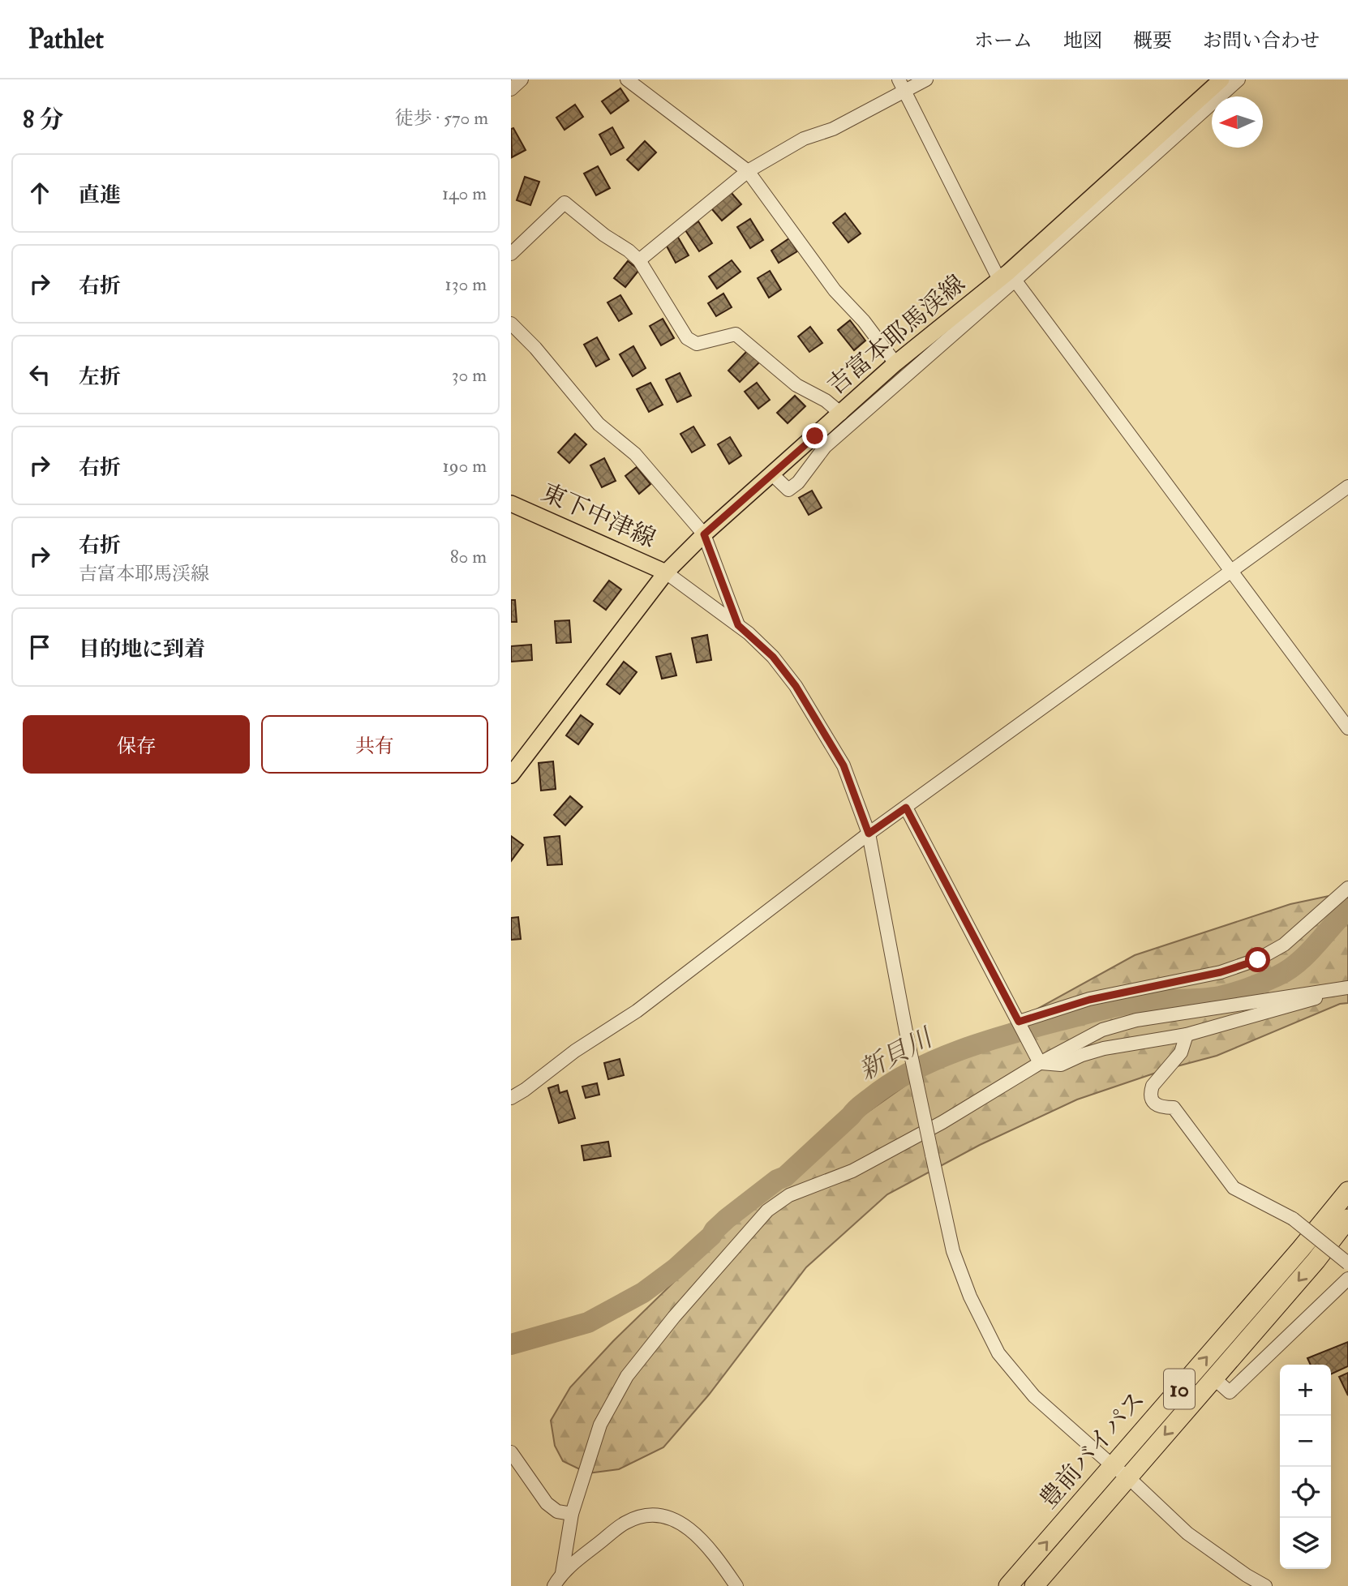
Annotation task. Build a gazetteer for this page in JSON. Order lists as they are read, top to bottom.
{
  "streets": {
    "highway": ["10", "豊前バイパス"],
    "main road": ["吉富本耶馬渓線", "東下中津線"]
  },
  "crossings": [
    ["吉富本耶馬渓線", "東下中津線"]
  ],
  "water": ["新貝川"],
  "north": "left",
  "page": {
    "header": "Pathlet",
    "nav": [
      "ホーム",
      "地図",
      "概要",
      "お問い合わせ"
    ],
    "heading": ["8 分", "徒歩 · 570 m"],
    "list": [
      ["直進", "140 m"],
      ["右折", "130 m"],
      ["左折", "30 m"],
      ["右折", "190 m"],
      ["右折", "吉富本耶馬渓線", "80 m"],
      "目的地に到着"
    ],
    "buttons": ["保存", "共有"],
    "map_buttons": ["+", "−"]
  }
}
